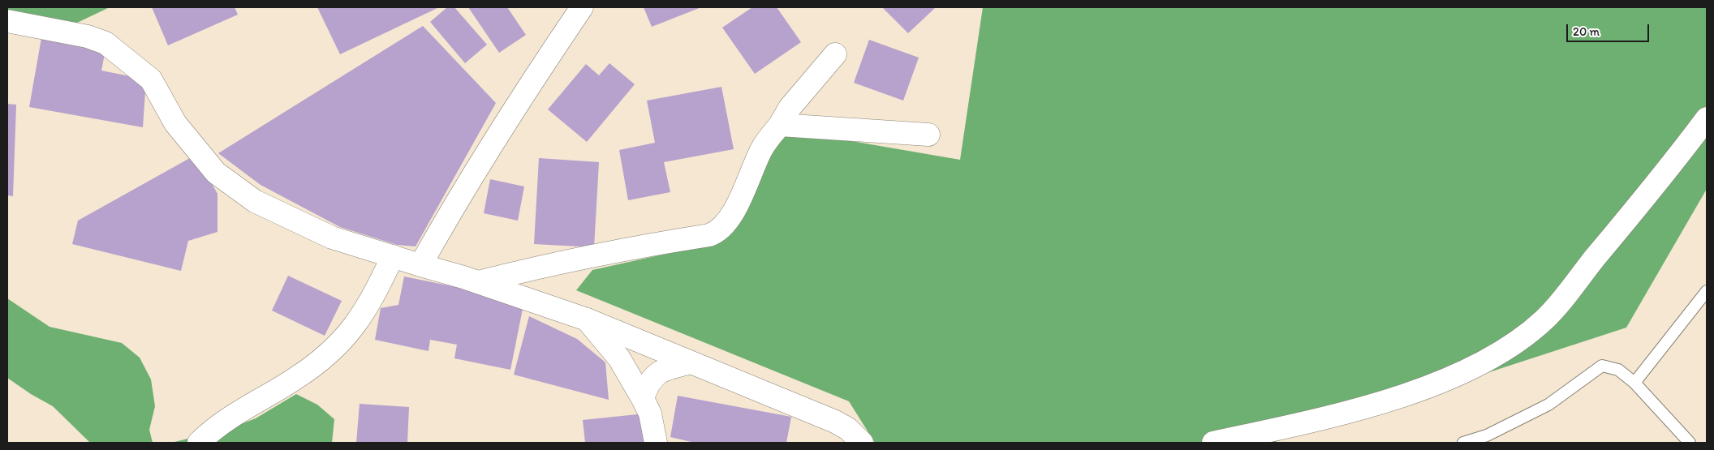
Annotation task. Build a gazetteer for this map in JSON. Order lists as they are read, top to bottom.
{
  "scale_bar": "20 m"
}
